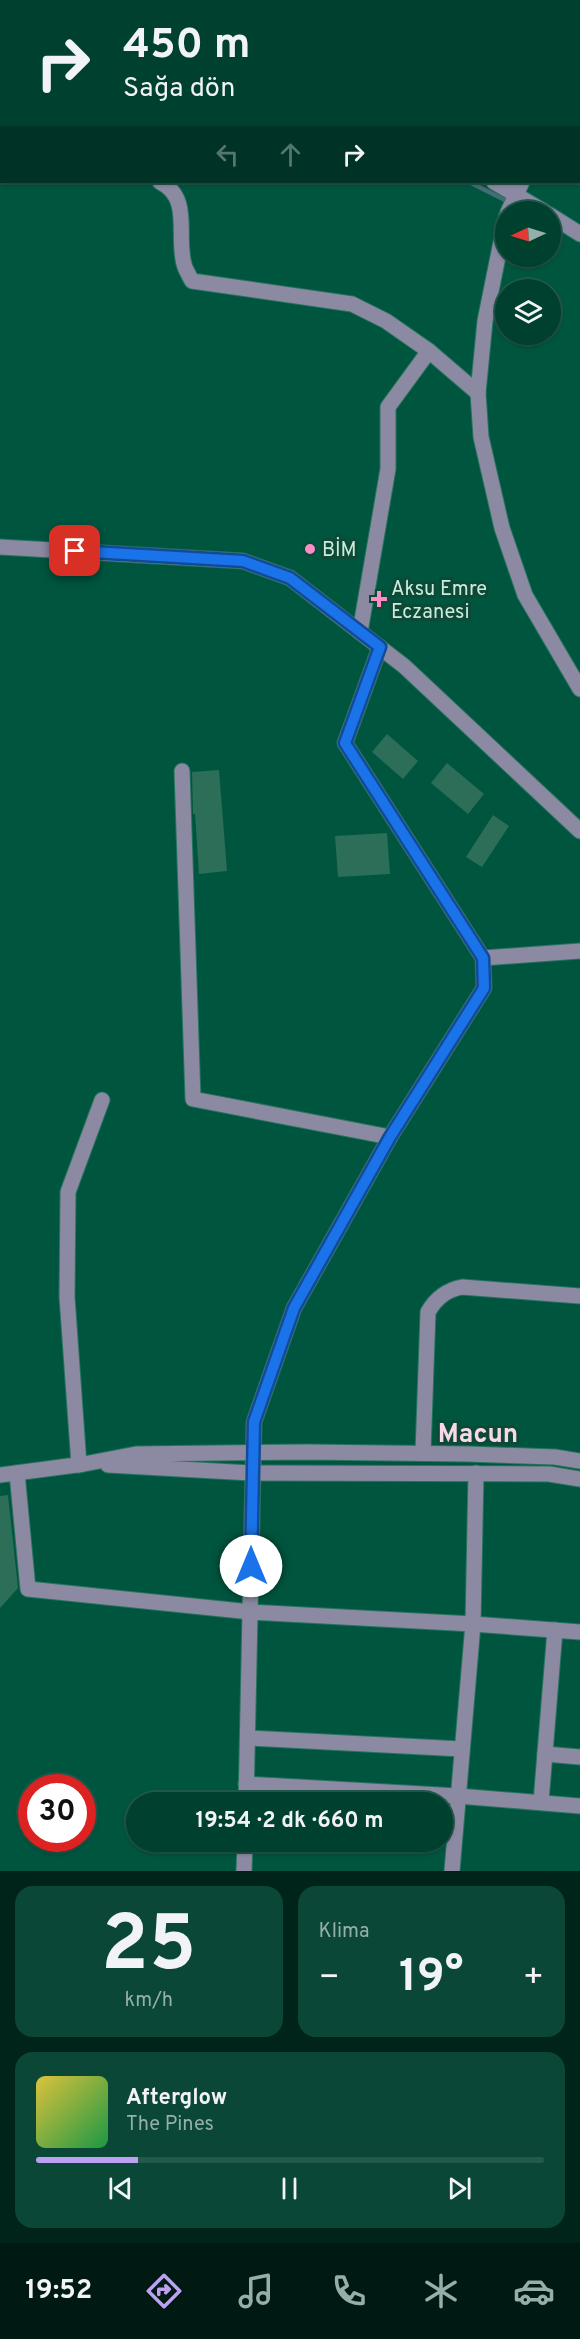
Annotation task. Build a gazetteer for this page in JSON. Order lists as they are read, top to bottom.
{
  "districts": ["Macun"],
  "places": {
    "other": ["BİM"],
    "health": ["Aksu Emre Eczanesi"]
  },
  "north": "left",
  "page": {
    "turn": ["450 m", "Sağa dön"],
    "limit": "30",
    "trip": "19:54 · 2 dk · 660 m",
    "tile": [
      ["25", "km/h"],
      "Klima"
    ],
    "heat": ["−", "19°", "+"],
    "song": ["Afterglow", "The Pines"],
    "tabs": "19:52"
  }
}
